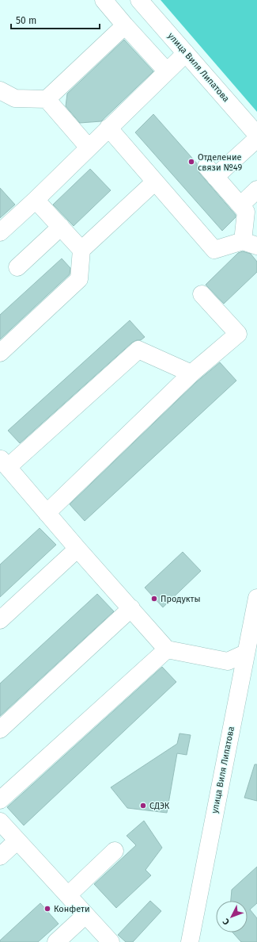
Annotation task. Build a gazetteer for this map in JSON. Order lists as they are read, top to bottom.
{
  "streets": {
    "street": ["улица Виля Липатова"]
  },
  "places": [
    "Отделение связи №49",
    "Продукты",
    "СДЭК",
    "Конфети"
  ],
  "scale_bar": "50 m",
  "north": "bottom left"
}
